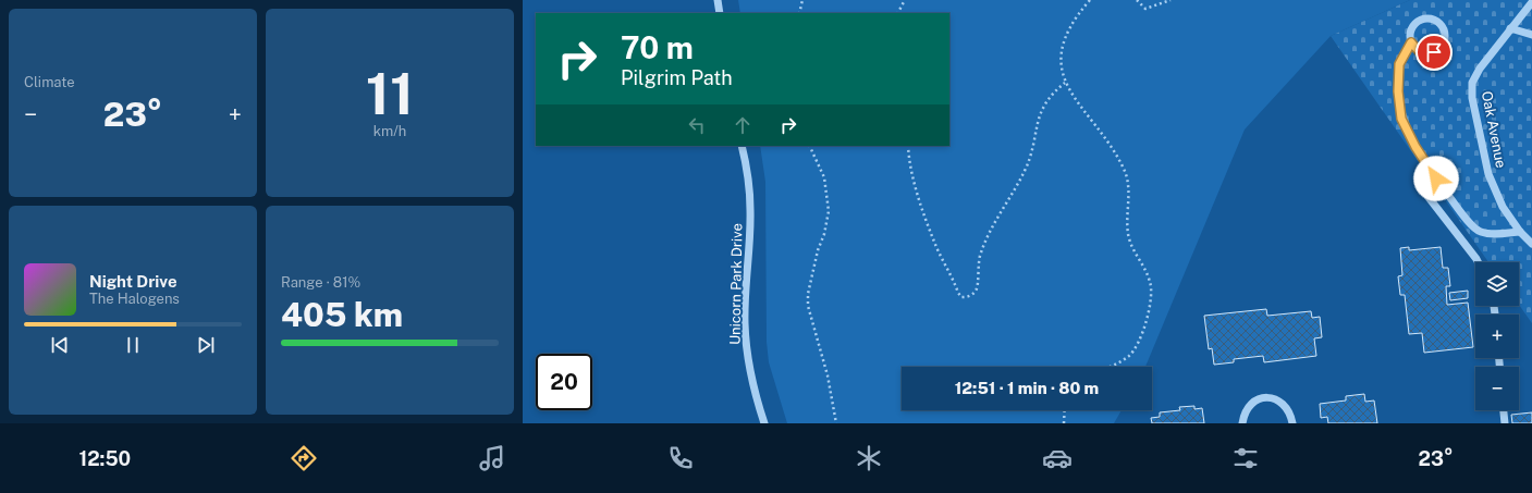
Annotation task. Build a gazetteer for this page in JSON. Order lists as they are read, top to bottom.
{
  "streets": {
    "street": ["Oak Avenue", "Unicorn Park Drive"]
  },
  "page": {
    "tile": [
      "Climate",
      ["11", "km/h"],
      ["Range · 81%", "405 km"]
    ],
    "turn": ["70 m", "Pilgrim Path"],
    "heat": ["−", "23°", "+"],
    "map_buttons": ["+", "−"],
    "song": ["Night Drive", "The Halogens"],
    "limit": "20",
    "trip": "12:51 · 1 min · 80 m",
    "tabs": ["12:50", "23°"]
  }
}
